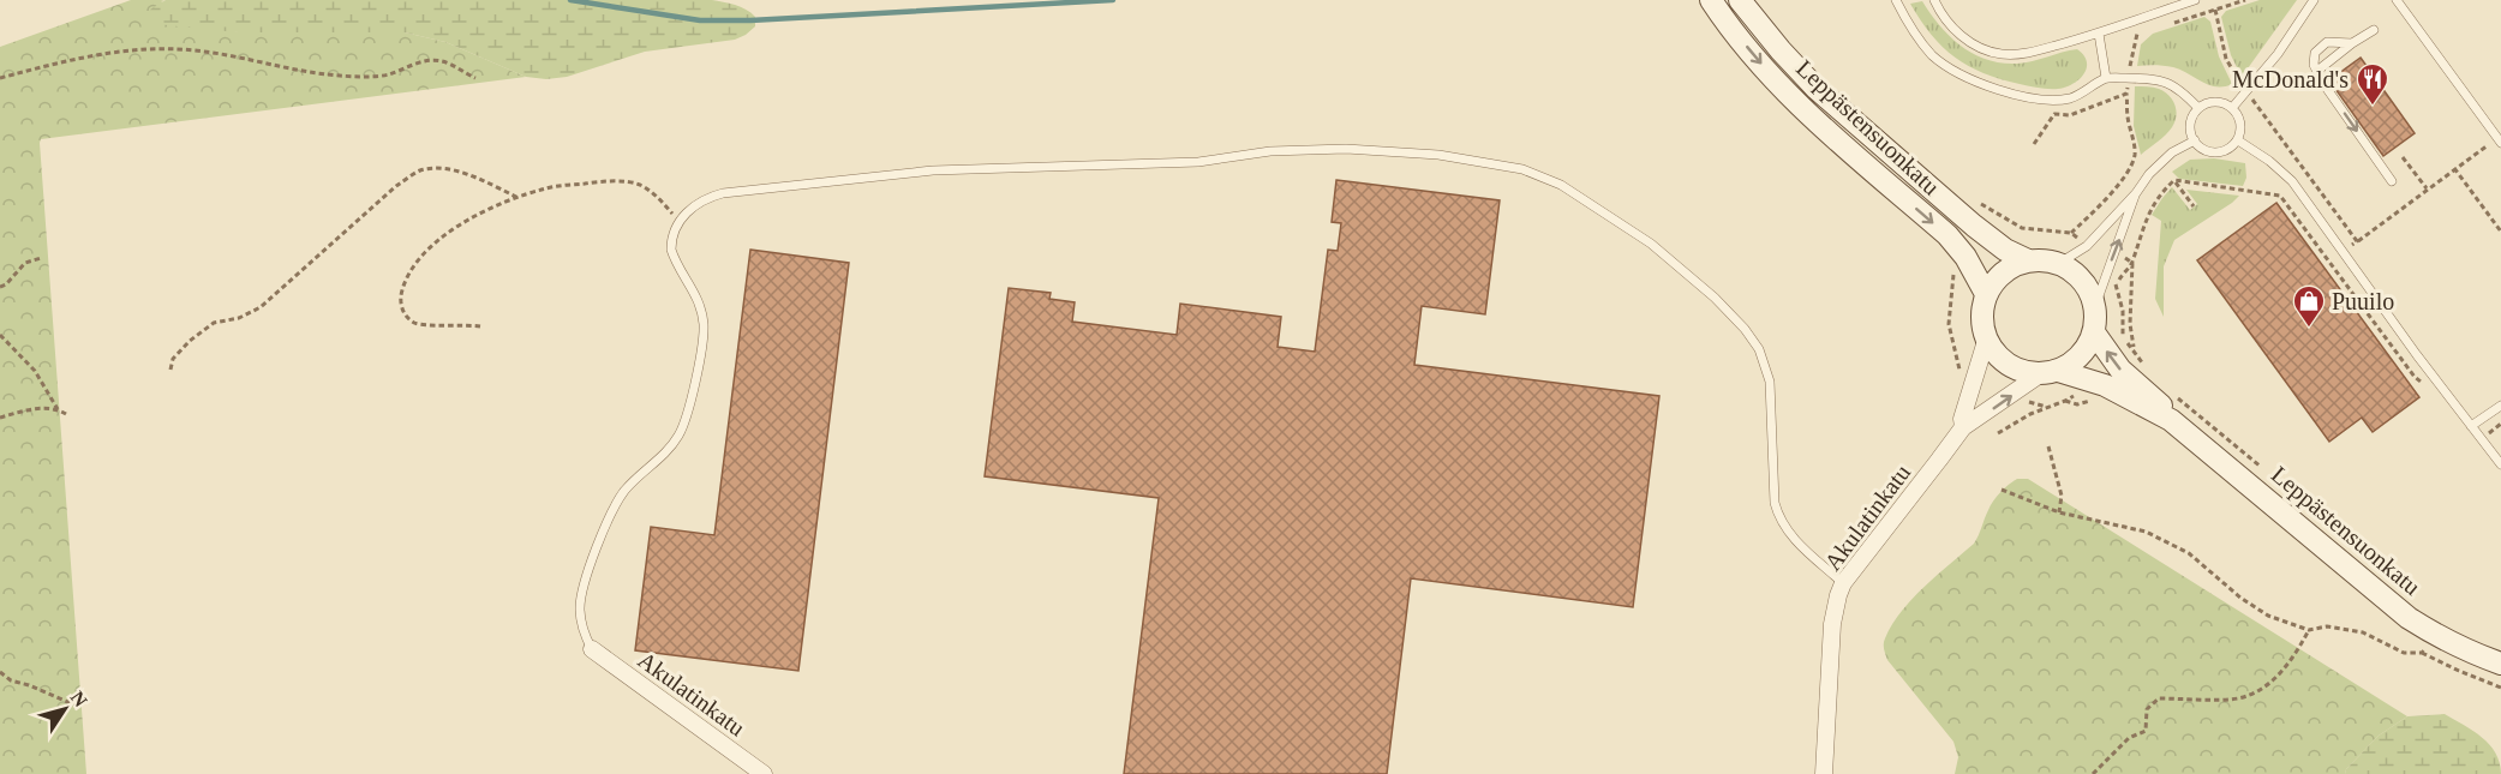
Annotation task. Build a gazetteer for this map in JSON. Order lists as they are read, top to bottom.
{
  "streets": {
    "main road": ["Leppästensuonkatu"],
    "street": ["Akulatinkatu"]
  },
  "crossings": [
    ["Leppästensuonkatu", "Akulatinkatu"]
  ],
  "places": {
    "restaurant": ["McDonald's"],
    "shop": ["Puuilo"]
  },
  "north": "top right"
}
